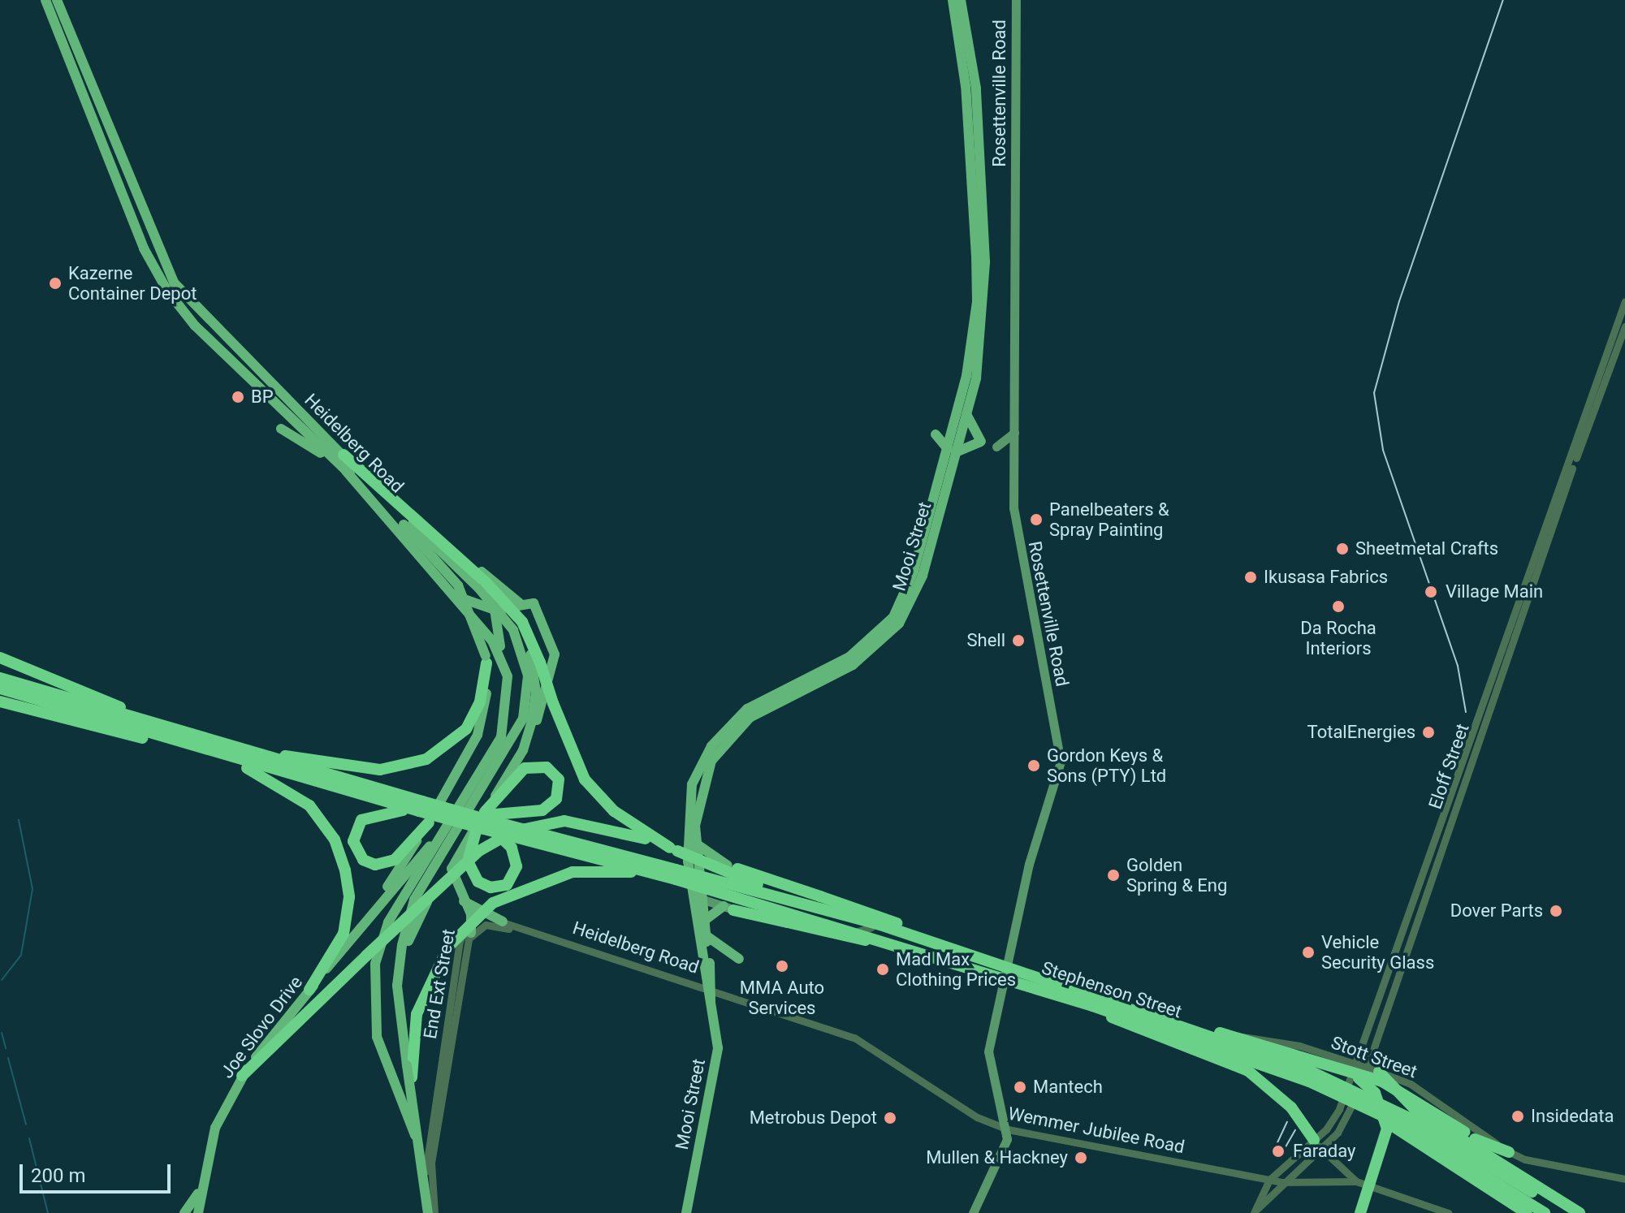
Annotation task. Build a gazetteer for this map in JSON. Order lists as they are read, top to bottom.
{
  "streets": {
    "main road": [
      "Rosettenville Road",
      "Heidelberg Road",
      "Mooi Street",
      "Stephenson Street",
      "Joe Slovo Drive"
    ],
    "street": [
      "Eloff Street",
      "End Ext Street",
      "Stott Street",
      "Wemmer Jubilee Road"
    ]
  },
  "crossings": [
    ["Rosettenville Road", "Stephenson Street"],
    ["Rosettenville Road", "Wemmer Jubilee Road"],
    ["Heidelberg Road", "Mooi Street"],
    ["Heidelberg Road", "End Ext Street"],
    ["Heidelberg Road", "Joe Slovo Drive"],
    ["Heidelberg Road", "Wemmer Jubilee Road"],
    ["Mooi Street", "Stephenson Street"],
    ["Mooi Street", "Wemmer Jubilee Road"],
    ["Eloff Street", "Stott Street"],
    ["Eloff Street", "Wemmer Jubilee Road"],
    ["Stephenson Street", "Stott Street"]
  ],
  "places": [
    "Kazerne Container Depot",
    "BP",
    "Panelbeaters & Spray Painting",
    "Sheetmetal Crafts",
    "Ikusasa Fabrics",
    "Village Main",
    "Da Rocha Interiors",
    "Shell",
    "TotalEnergies",
    "Gordon Keys & Sons (PTY) Ltd",
    "Golden Spring & Eng",
    "Dover Parts",
    "Vehicle Security Glass",
    "MMA Auto Services",
    "Mad Max Clothing Prices",
    "Mantech",
    "Insidedata",
    "Metrobus Depot",
    "Faraday",
    "Mullen & Hackney"
  ],
  "scale_bar": "200 m"
}
